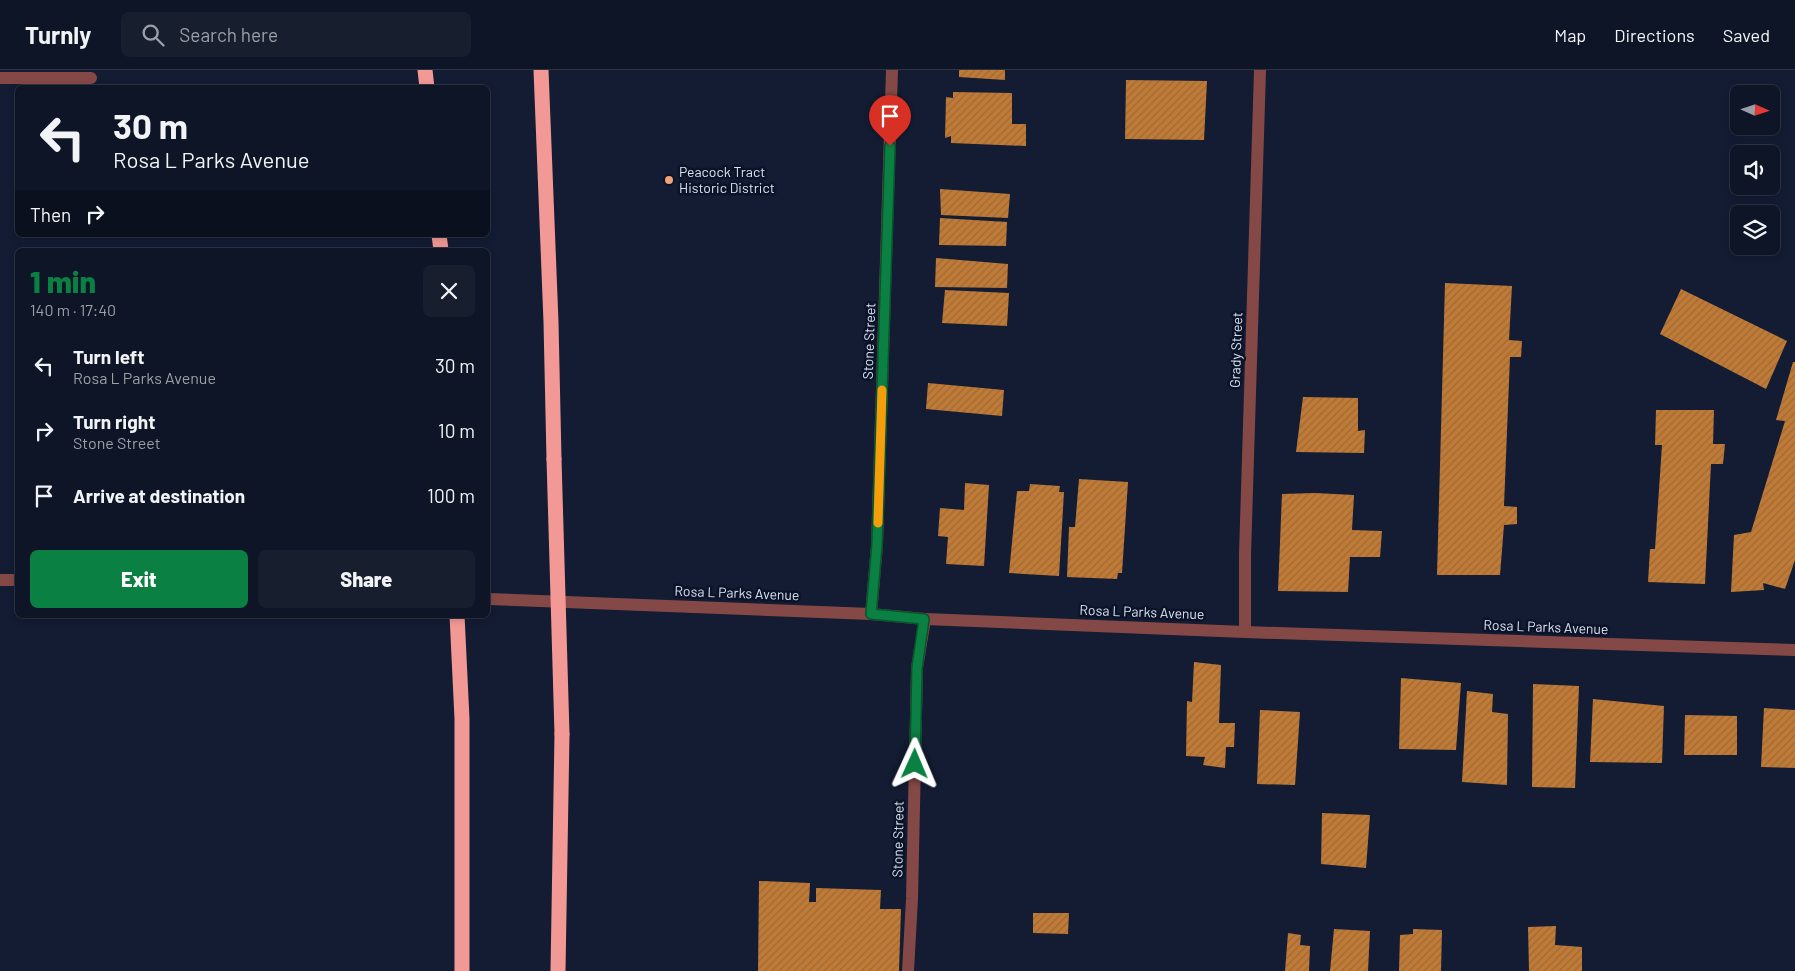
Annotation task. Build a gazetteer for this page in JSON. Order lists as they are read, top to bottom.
{
  "streets": {
    "street": ["Stone Street", "Grady Street", "Rosa L Parks Avenue"]
  },
  "crossings": [
    ["Stone Street", "Rosa L Parks Avenue"],
    ["Grady Street", "Rosa L Parks Avenue"]
  ],
  "places": ["Peacock Tract Historic District"],
  "north": "right",
  "page": {
    "header": "Turnly",
    "search": "Search here",
    "nav": ["Map", "Directions", "Saved"],
    "turn": ["30 m", "Rosa L Parks Avenue"],
    "then": "Then",
    "heading": ["1 min", "140 m · 17:40"],
    "list": [
      {
        "name": "Turn left",
        "note": "Rosa L Parks Avenue",
        "value": "30 m"
      },
      {
        "name": "Turn right",
        "note": "Stone Street",
        "value": "10 m"
      },
      {
        "name": "Arrive at destination",
        "value": "100 m"
      }
    ],
    "buttons": ["Exit", "Share"]
  }
}
